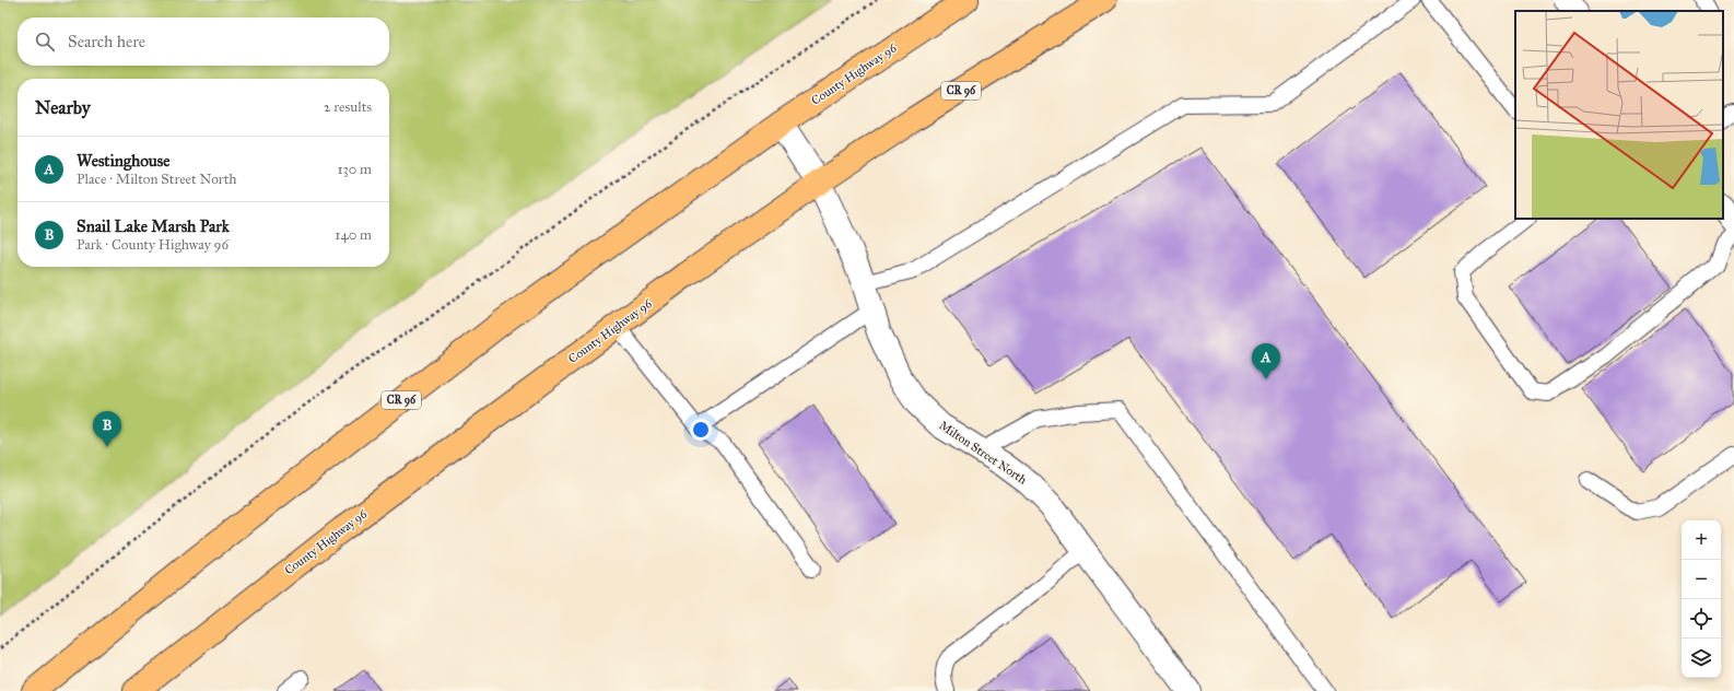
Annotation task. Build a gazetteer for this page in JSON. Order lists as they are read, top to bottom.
{
  "streets": {
    "main road": ["County Highway 96", "CR 96"],
    "street": ["Milton Street North"]
  },
  "crossings": [
    ["County Highway 96", "Milton Street North"]
  ],
  "page": {
    "search": "Search here",
    "heading": ["Nearby", "2 results"],
    "list": [
      {
        "mark": "A",
        "name": "Westinghouse",
        "note": "Place · Milton Street North",
        "value": "130 m"
      },
      {
        "mark": "B",
        "name": "Snail Lake Marsh Park",
        "note": "Park · County Highway 96",
        "value": "140 m"
      }
    ],
    "pins": ["A", "B"],
    "map_buttons": ["+", "−"]
  }
}
